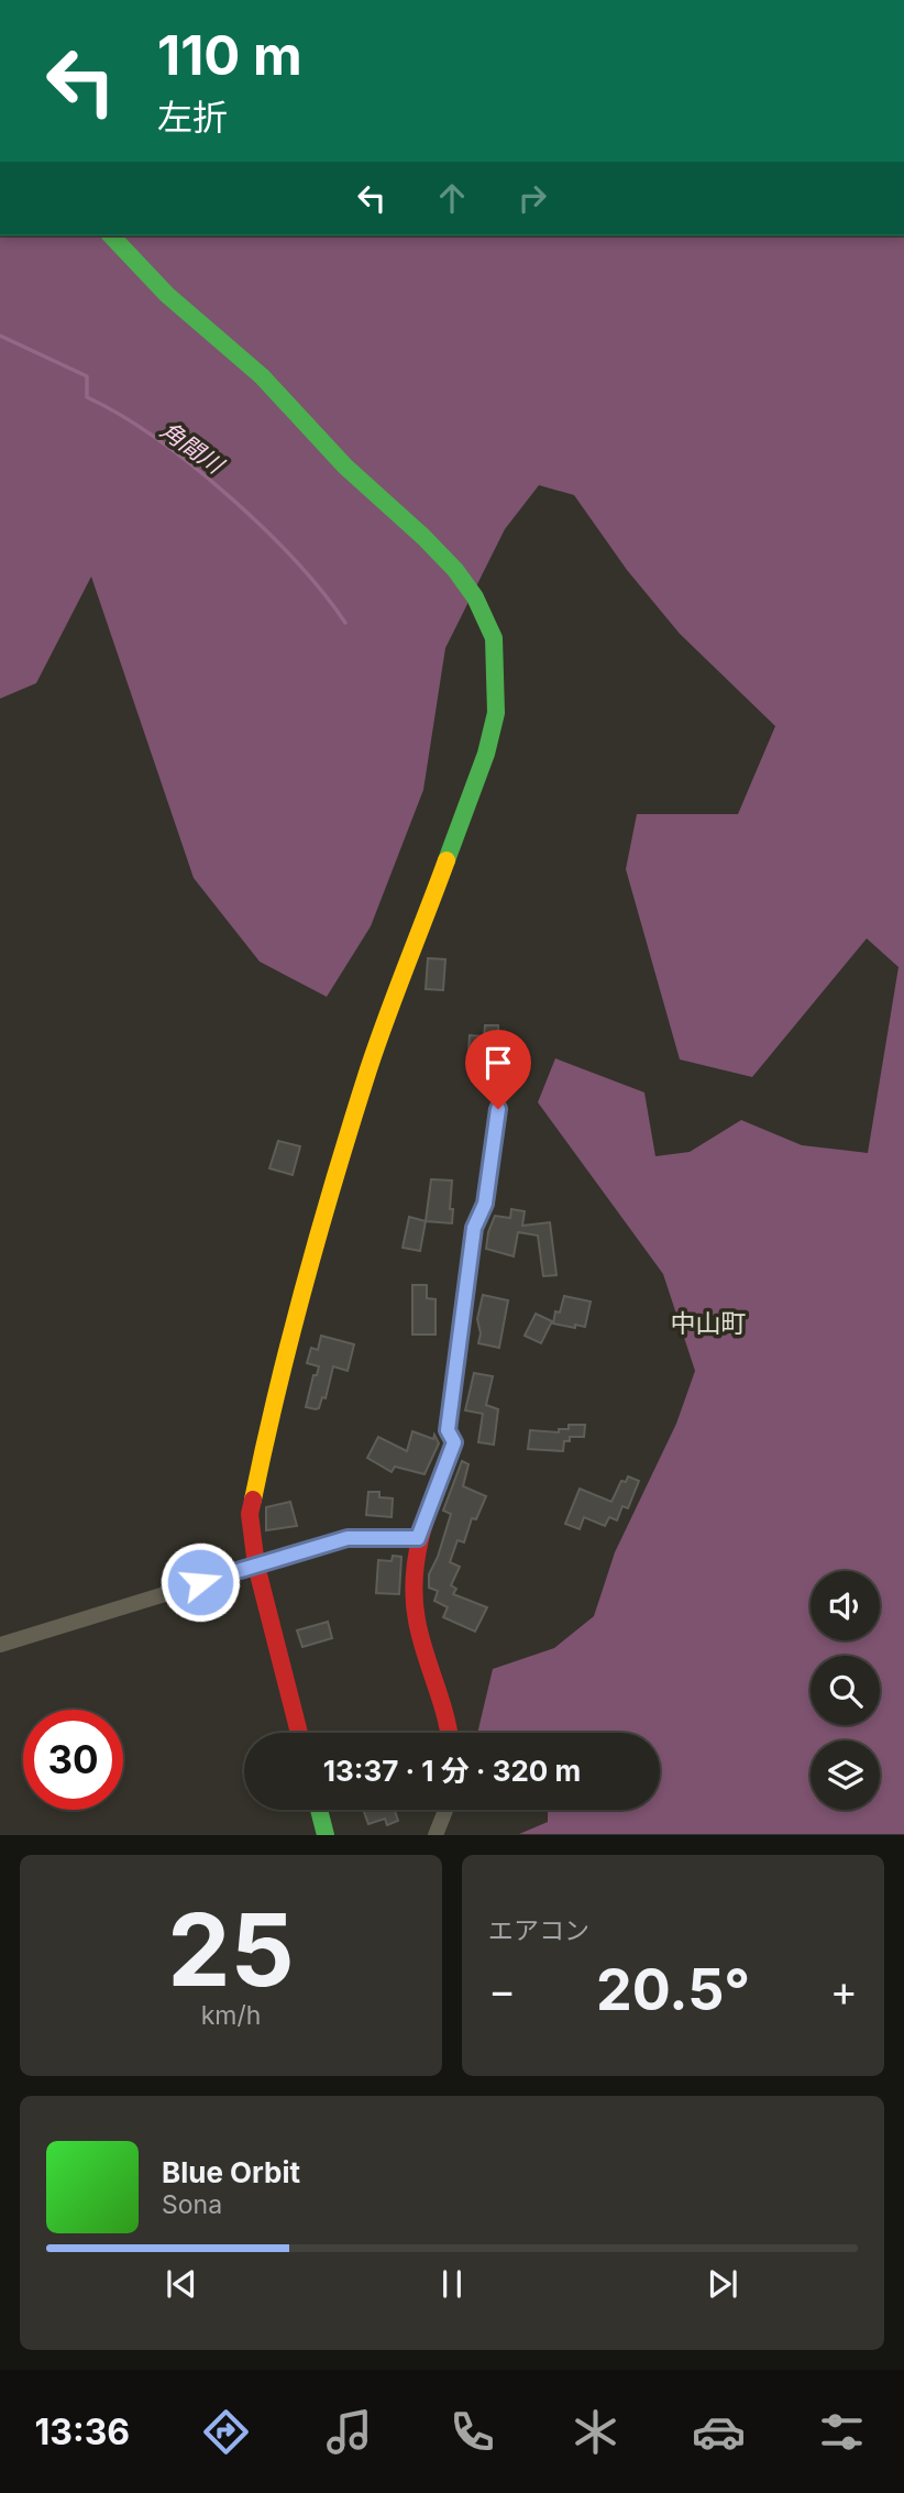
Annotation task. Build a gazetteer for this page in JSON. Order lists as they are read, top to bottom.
{
  "districts": ["中山町"],
  "water": ["角間川"],
  "page": {
    "turn": ["110 m", "左折"],
    "limit": "30",
    "trip": "13:37 · 1 分 · 320 m",
    "tile": [
      ["25", "km/h"],
      "エアコン"
    ],
    "heat": ["−", "20.5°", "+"],
    "song": ["Blue Orbit", "Sona"],
    "tabs": "13:36"
  }
}
